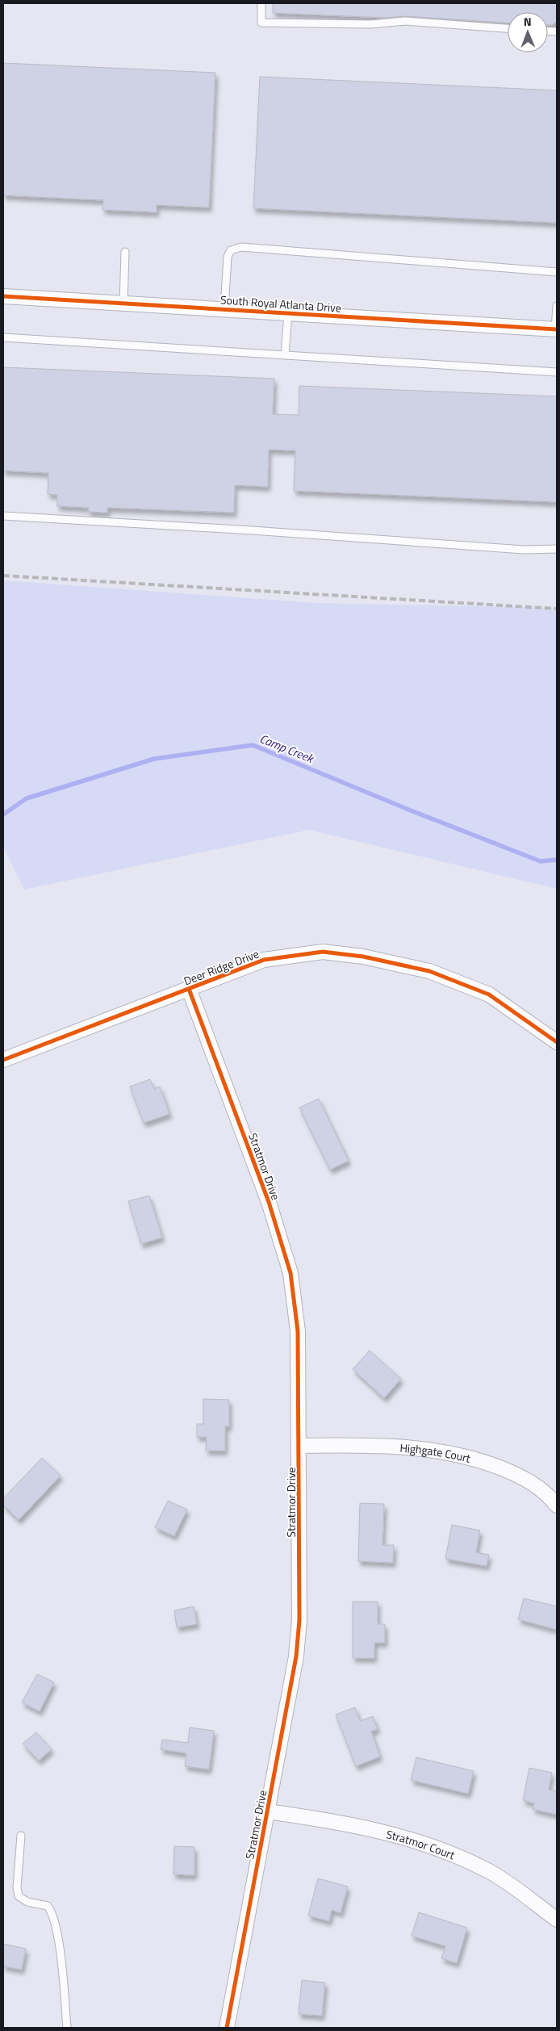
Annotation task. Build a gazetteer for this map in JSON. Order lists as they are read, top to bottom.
{
  "streets": {
    "street": [
      "South Royal Atlanta Drive",
      "Deer Ridge Drive",
      "Stratmor Drive",
      "Highgate Court",
      "Stratmor Court"
    ]
  },
  "crossings": [
    ["Deer Ridge Drive", "Stratmor Drive"],
    ["Stratmor Drive", "Highgate Court"],
    ["Stratmor Drive", "Stratmor Court"]
  ],
  "water": ["Camp Creek"],
  "north": "top"
}
